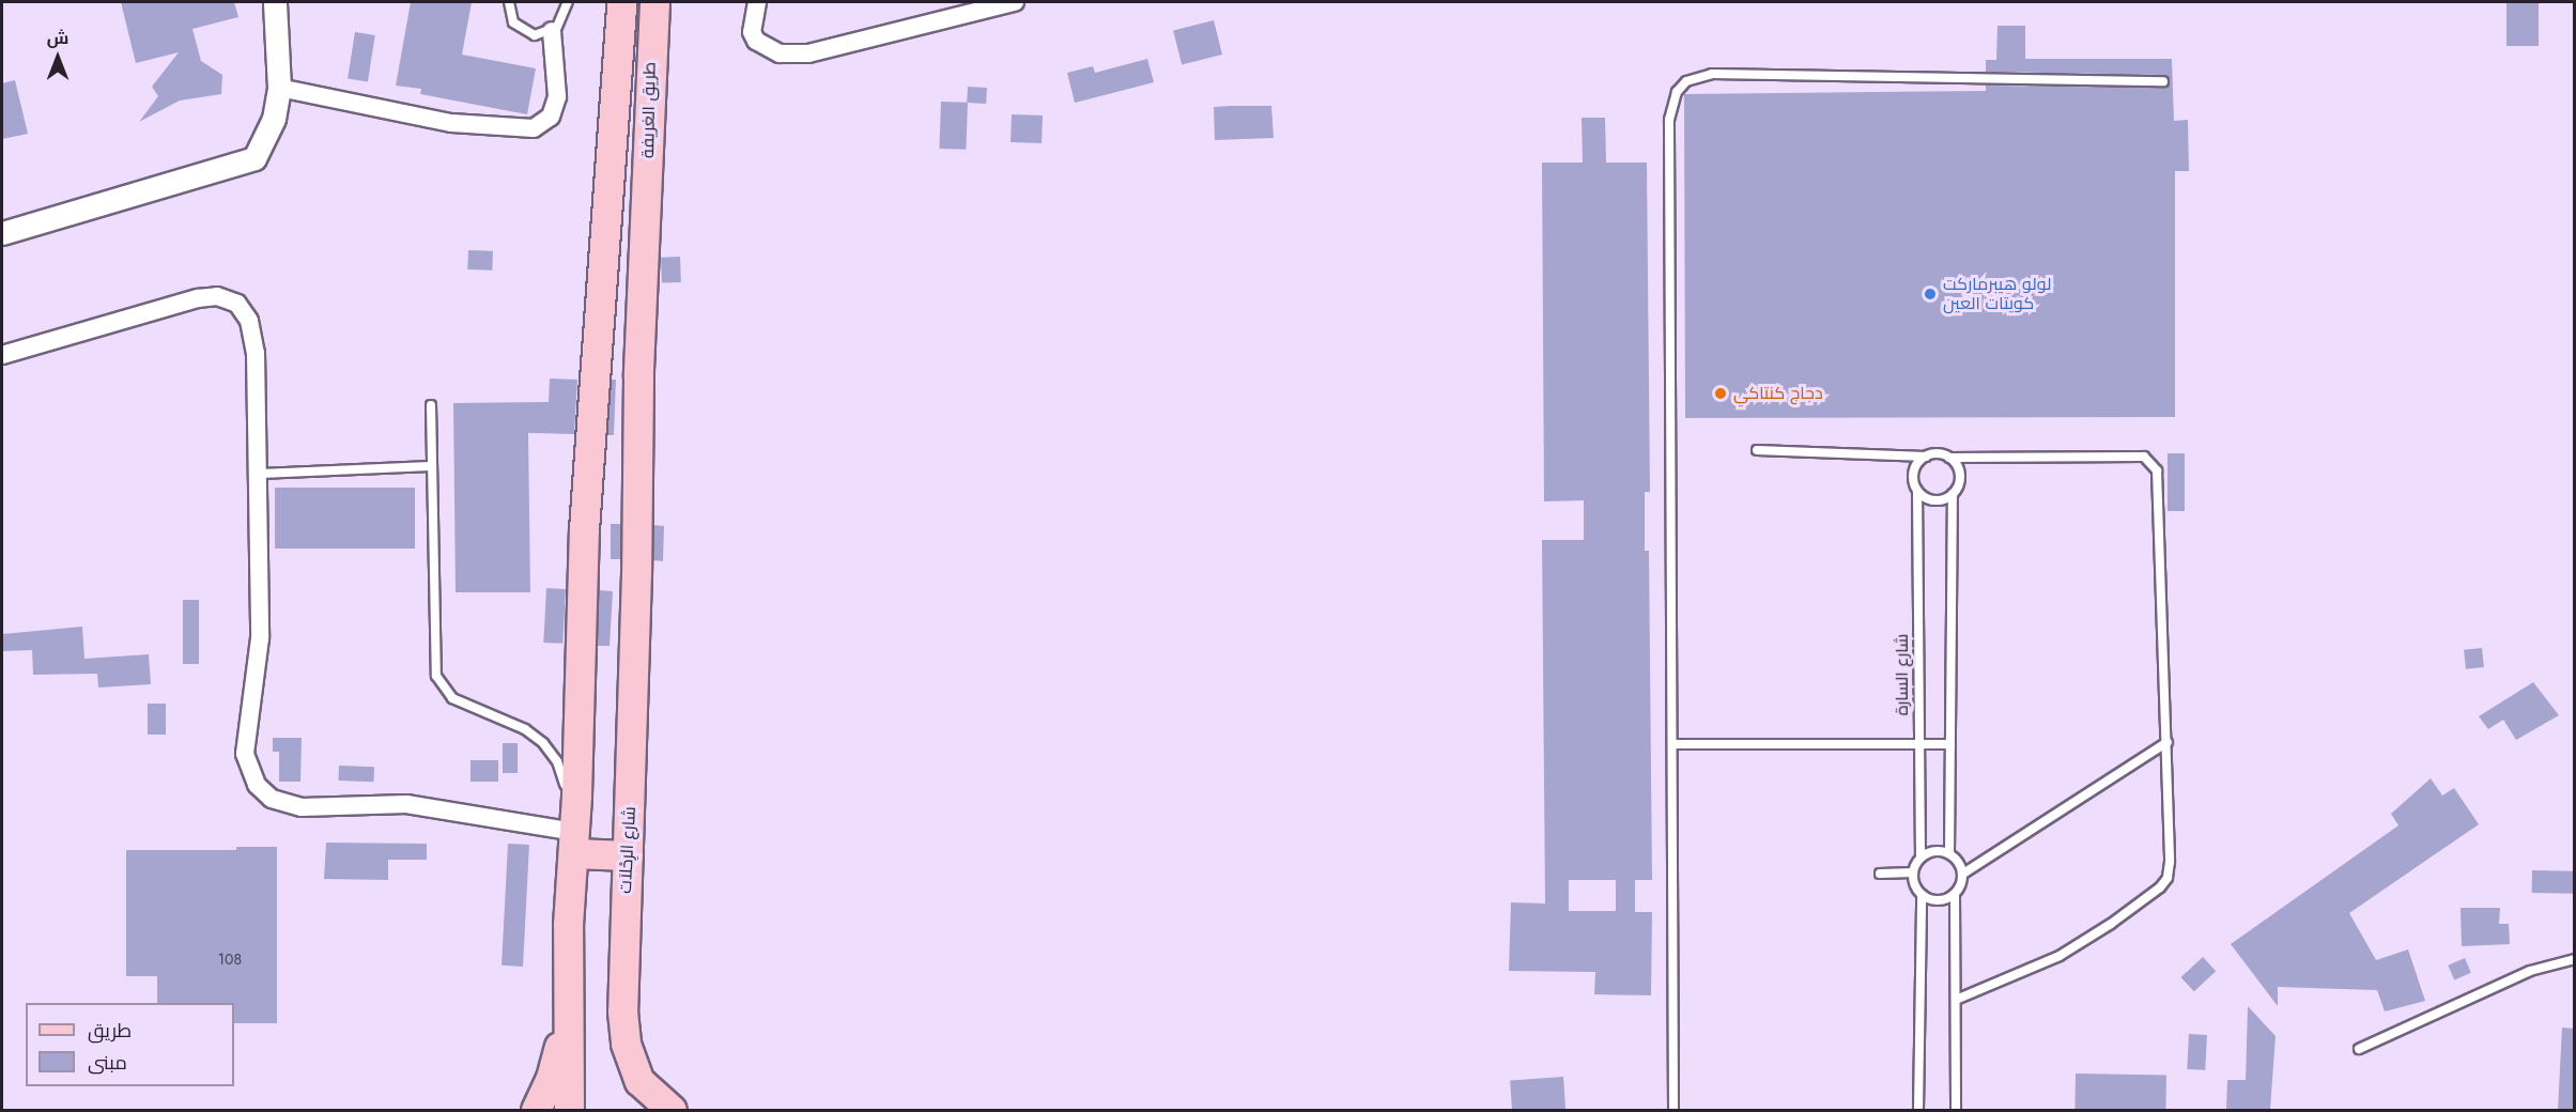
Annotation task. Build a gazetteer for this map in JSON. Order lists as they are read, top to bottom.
{
  "streets": {
    "main road": ["طريق الغريفة", "شارع الرِحْلاَت"],
    "lane": ["شارع السارة"]
  },
  "crossings": [
    ["طريق الغريفة", "شارع الرِحْلاَت"]
  ],
  "places": ["لولو هيبرماركت كويتات العين", "دجاج كنتاكي"],
  "house_numbers": ["108"],
  "legend": ["طريق", "مبنى"],
  "north": "top"
}
